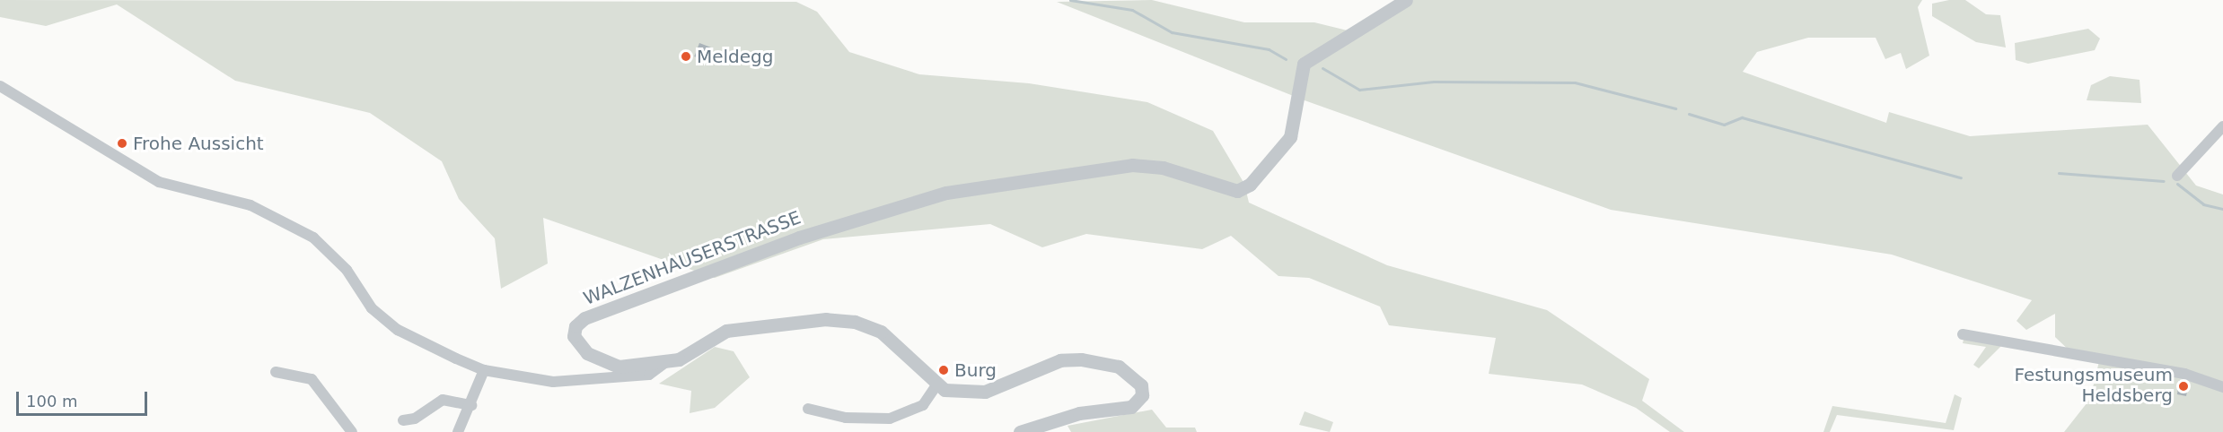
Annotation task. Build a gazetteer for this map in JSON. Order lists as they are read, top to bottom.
{
  "streets": {
    "street": ["WALZENHAUSERSTRASSE"]
  },
  "places": [
    "Meldegg",
    "Frohe Aussicht",
    "Burg",
    "Festungsmuseum Heldsberg"
  ],
  "scale_bar": "100 m"
}
